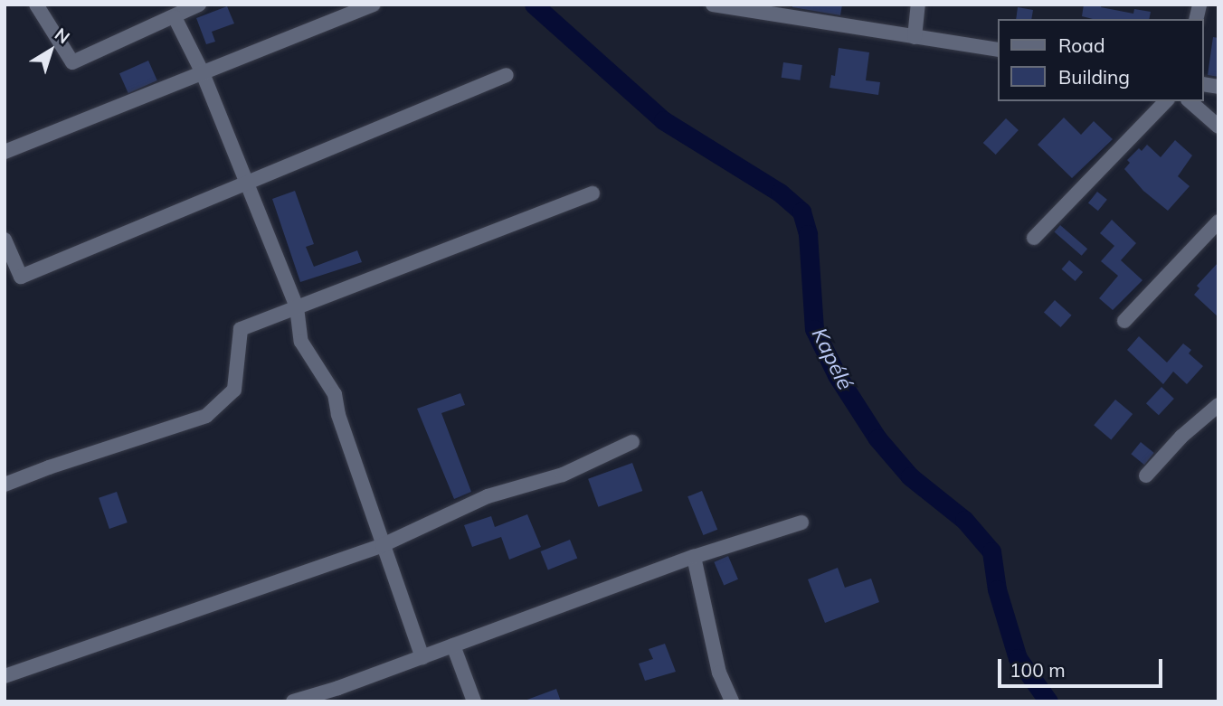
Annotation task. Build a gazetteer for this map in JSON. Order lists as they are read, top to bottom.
{
  "water": ["Kapélé"],
  "legend": ["Road", "Building"],
  "scale_bar": "100 m",
  "north": "top right"
}
